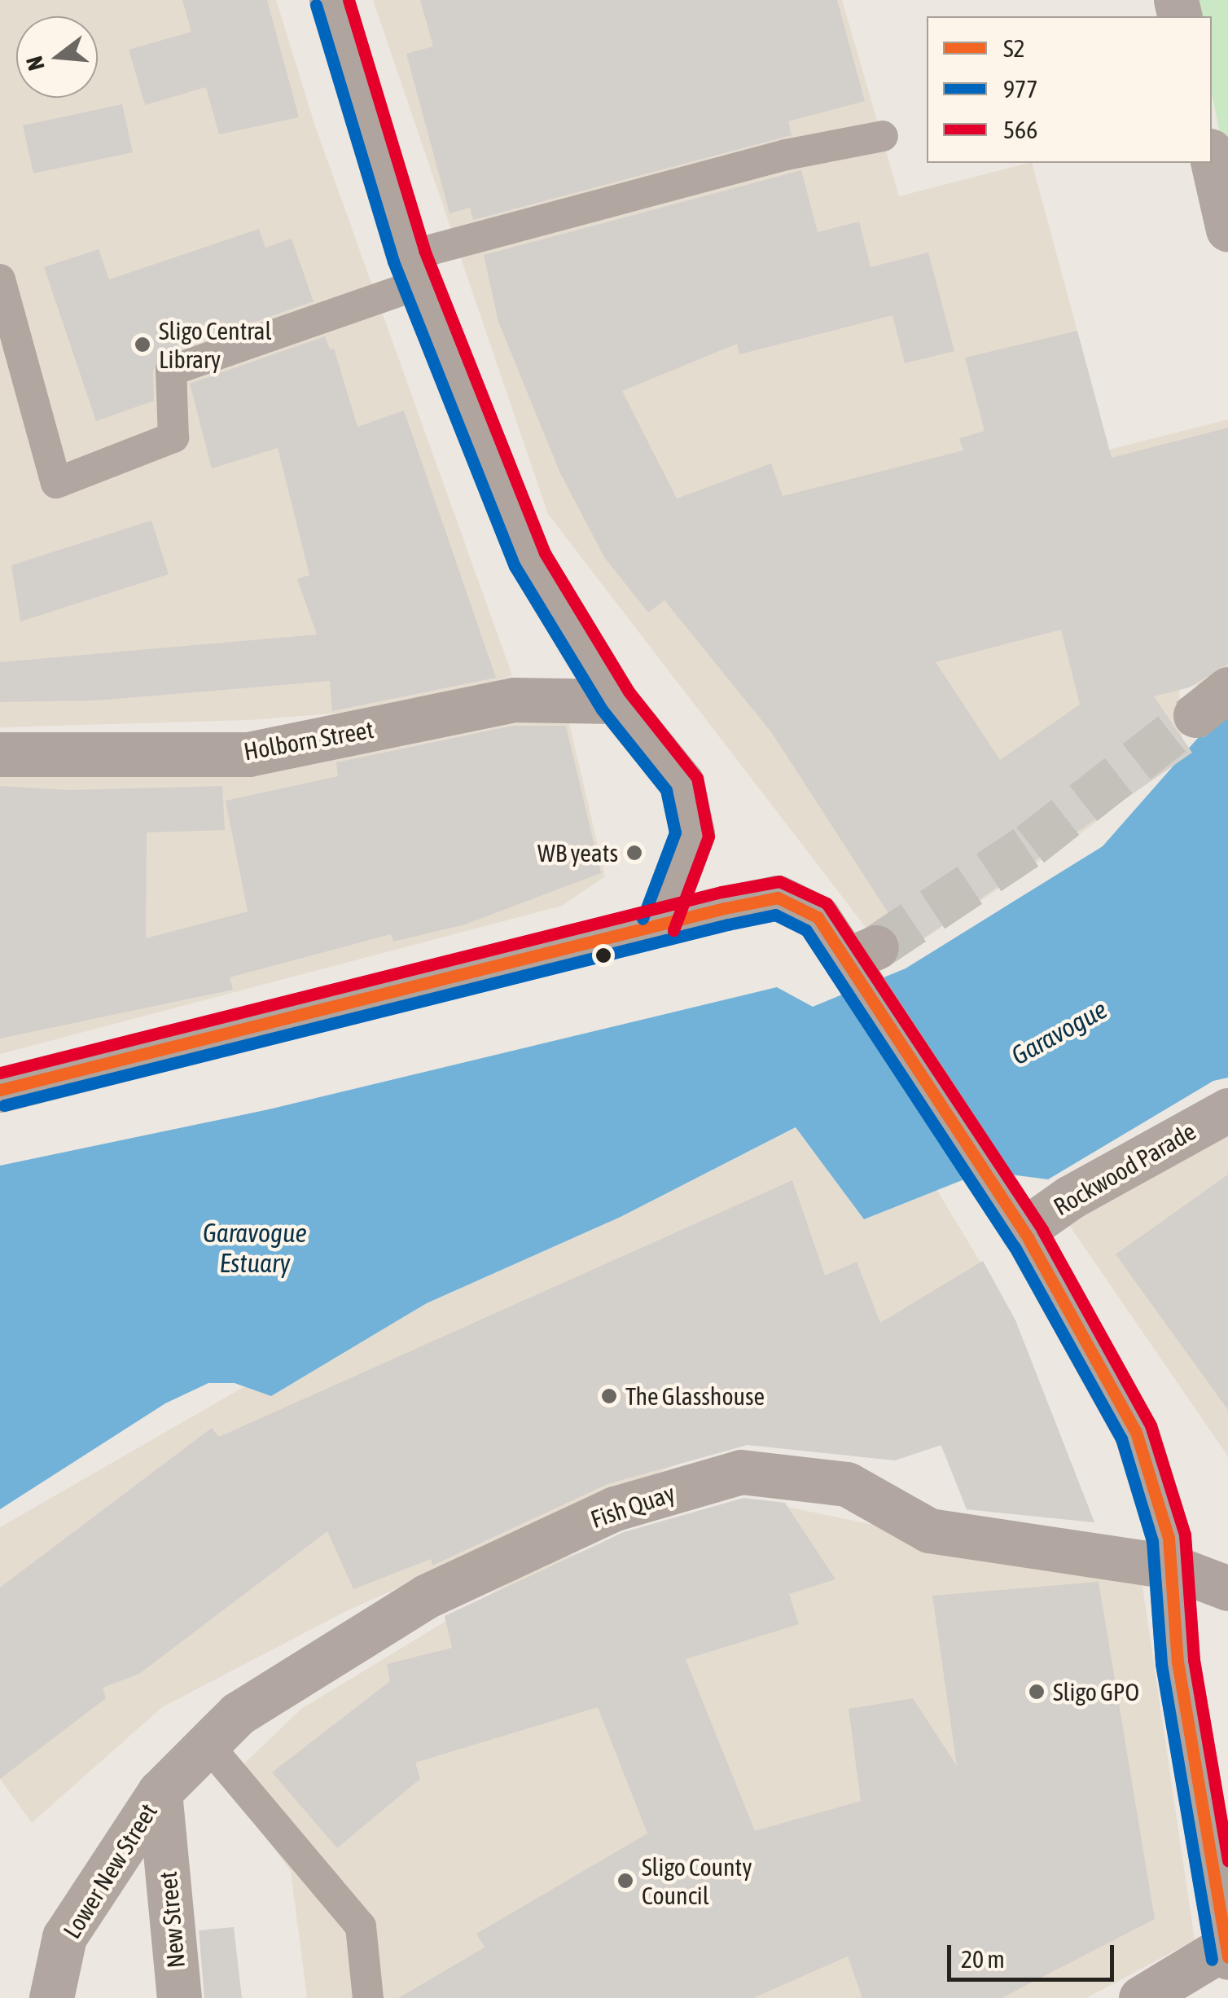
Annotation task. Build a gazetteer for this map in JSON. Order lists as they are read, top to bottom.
{
  "streets": {
    "main road": ["Holborn Street"],
    "street": [
      "Rockwood Parade",
      "Fish Quay",
      "Lower New Street",
      "New Street"
    ]
  },
  "crossings": [
    ["Fish Quay", "Lower New Street"],
    ["Fish Quay", "New Street"],
    ["Lower New Street", "New Street"]
  ],
  "water": ["Garavogue", "Garavogue Estuary"],
  "places": [
    "Sligo Central Library",
    "WB yeats",
    "The Glasshouse",
    "Sligo GPO",
    "Sligo County Council"
  ],
  "lines": ["transit line 566", "transit line 977", "transit line S2"],
  "legend": ["S2", "977", "566"],
  "scale_bar": "20 m",
  "north": "left"
}
